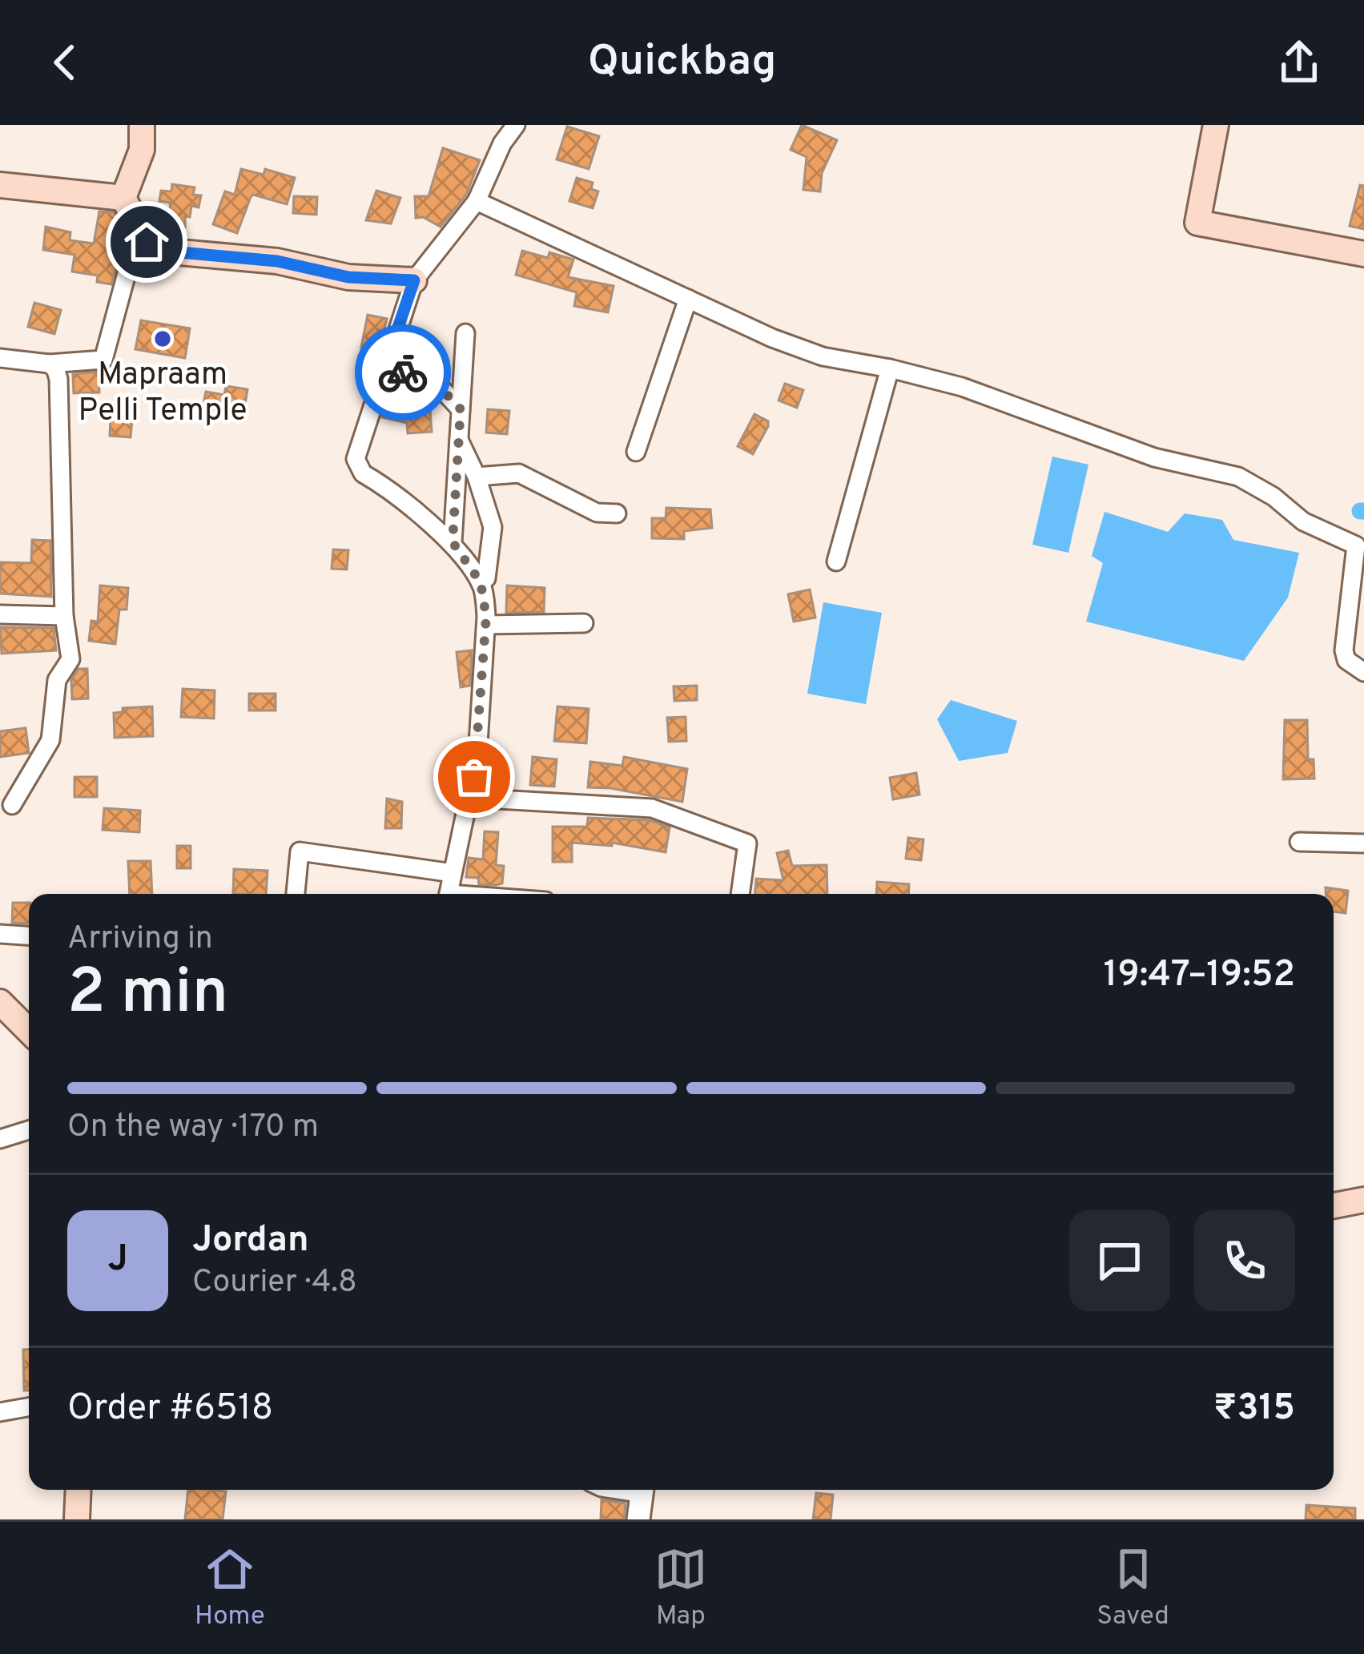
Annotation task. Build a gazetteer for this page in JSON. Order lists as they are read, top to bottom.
{
  "places": ["Mapraam Pelli Temple"],
  "page": {
    "header": "Quickbag",
    "heading": ["2 min", "Arriving in", "19:47–19:52"],
    "panel": [
      "Jordan",
      "Courier · 4.8",
      "Order #6518",
      "₹315"
    ],
    "bar": "On the way · 170 m",
    "round": "J",
    "tabs": ["Home", "Map", "Saved"]
  }
}
